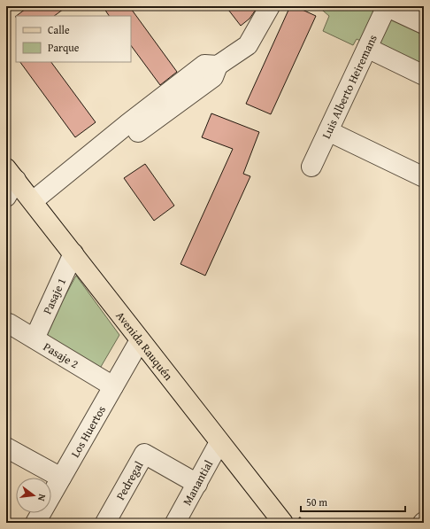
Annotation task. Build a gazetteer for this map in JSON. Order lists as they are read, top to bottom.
{
  "streets": {
    "main road": ["Avenida Rauquén"],
    "street": [
      "Luis Alberto Heiremans",
      "Pasaje 1",
      "Pasaje 2",
      "Los Huertos",
      "Pedregal",
      "Manantial"
    ]
  },
  "crossings": [
    ["Pasaje 1", "Avenida Rauquén"],
    ["Pasaje 1", "Pasaje 2"],
    ["Avenida Rauquén", "Los Huertos"],
    ["Avenida Rauquén", "Manantial"],
    ["Pasaje 2", "Los Huertos"],
    ["Pedregal", "Manantial"]
  ],
  "legend": ["Calle", "Parque"],
  "scale_bar": "50 m",
  "north": "right"
}
